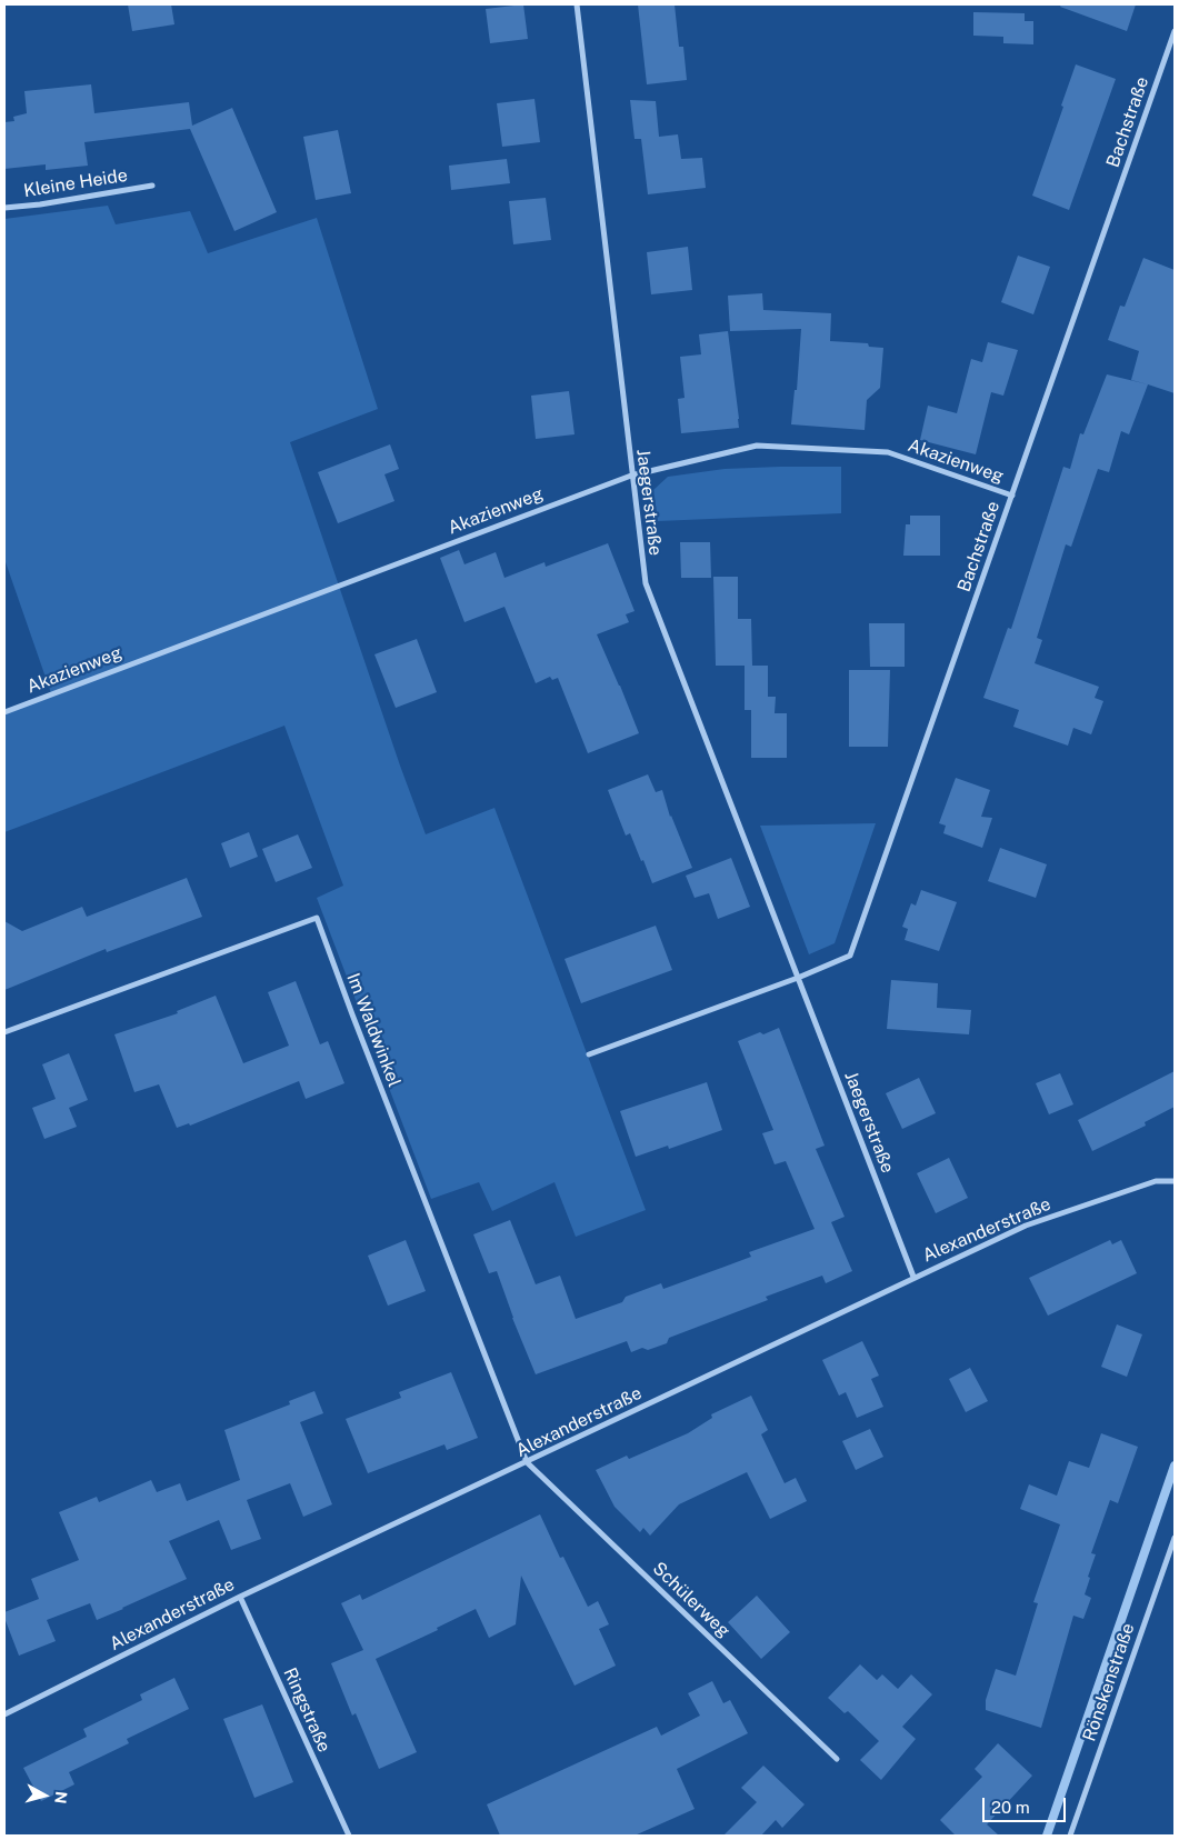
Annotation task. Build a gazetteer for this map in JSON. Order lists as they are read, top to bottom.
{
  "streets": {
    "street": [
      "Bachstraße",
      "Kleine Heide",
      "Akazienweg",
      "Jaegerstraße",
      "Im Waldwinkel",
      "Alexanderstraße",
      "Schülerweg",
      "Rönskenstraße",
      "Ringstraße"
    ]
  },
  "crossings": [
    ["Bachstraße", "Akazienweg"],
    ["Bachstraße", "Jaegerstraße"],
    ["Akazienweg", "Jaegerstraße"],
    ["Jaegerstraße", "Alexanderstraße"],
    ["Im Waldwinkel", "Alexanderstraße"],
    ["Im Waldwinkel", "Schülerweg"],
    ["Alexanderstraße", "Schülerweg"],
    ["Alexanderstraße", "Ringstraße"]
  ],
  "scale_bar": "20 m",
  "north": "right"
}
